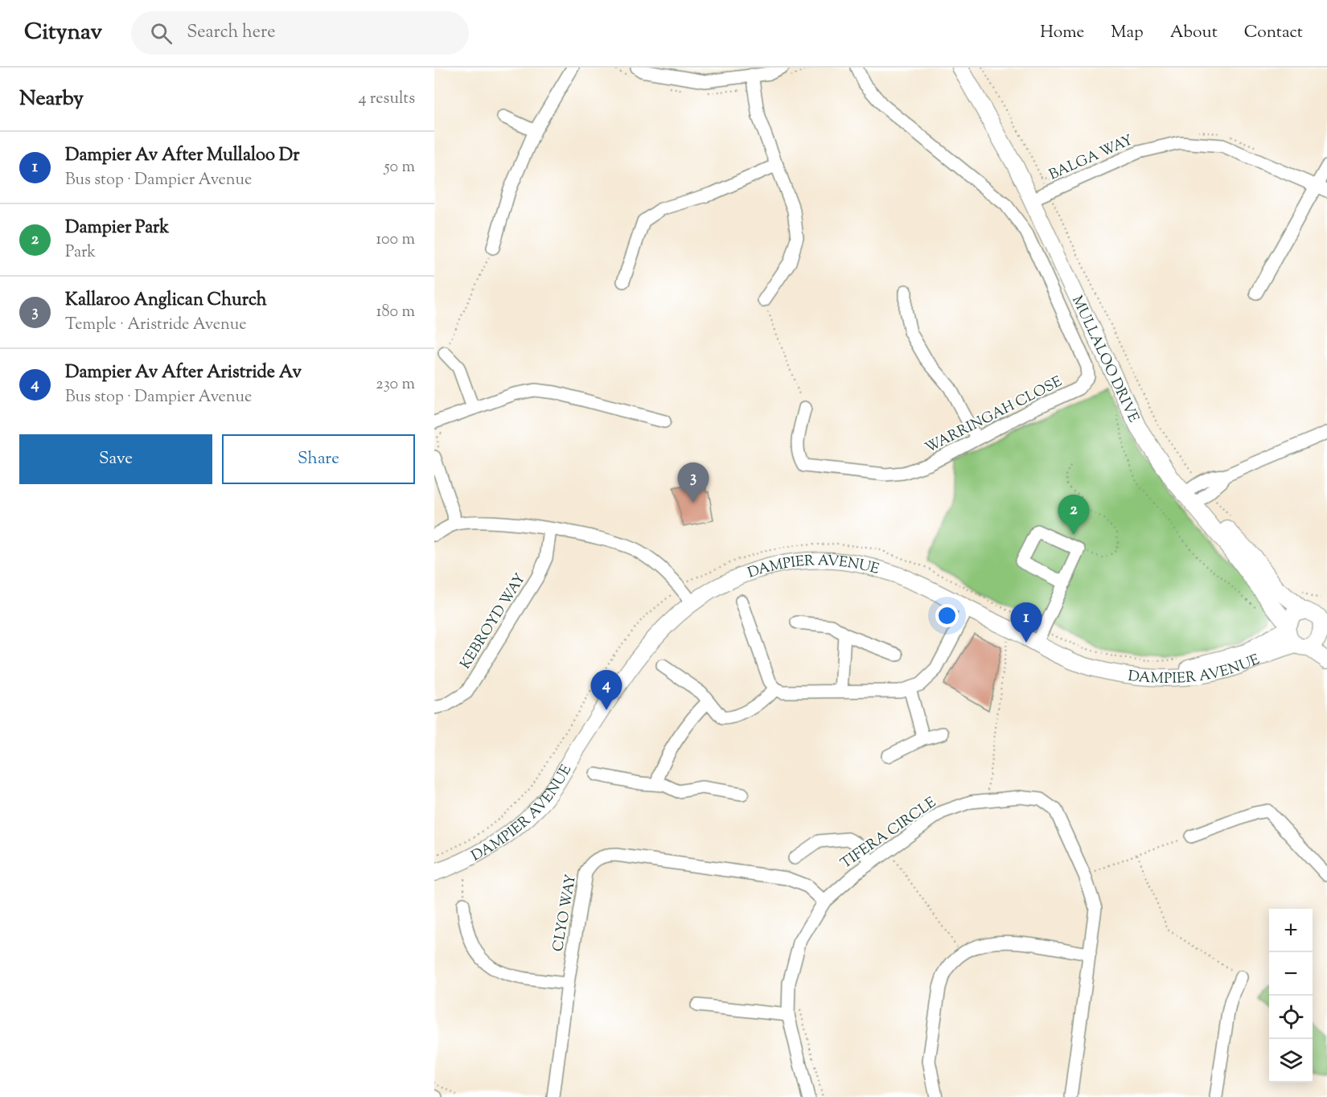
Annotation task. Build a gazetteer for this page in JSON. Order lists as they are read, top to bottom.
{
  "streets": {
    "main road": ["MULLALOO DRIVE", "DAMPIER AVENUE"],
    "street": [
      "BALGA WAY",
      "WARRINGAH CLOSE",
      "KEBROYD WAY",
      "TIFERA CIRCLE",
      "CLYO WAY"
    ]
  },
  "crossings": [
    ["BALGA WAY", "MULLALOO DRIVE"],
    ["MULLALOO DRIVE", "DAMPIER AVENUE"],
    ["TIFERA CIRCLE", "CLYO WAY"]
  ],
  "page": {
    "header": "Citynav",
    "search": "Search here",
    "nav": [
      "Home",
      "Map",
      "About",
      "Contact"
    ],
    "heading": ["Nearby", "4 results"],
    "list": [
      {
        "mark": "1",
        "name": "Dampier Av After Mullaloo Dr",
        "note": "Bus stop · Dampier Avenue",
        "value": "50 m"
      },
      {
        "mark": "2",
        "name": "Dampier Park",
        "note": "Park",
        "value": "100 m"
      },
      {
        "mark": "3",
        "name": "Kallaroo Anglican Church",
        "note": "Temple · Aristride Avenue",
        "value": "180 m"
      },
      {
        "mark": "4",
        "name": "Dampier Av After Aristride Av",
        "note": "Bus stop · Dampier Avenue",
        "value": "230 m"
      }
    ],
    "buttons": ["Save", "Share"],
    "pins": [
      "3",
      "2",
      "1",
      "4"
    ],
    "map_buttons": ["+", "−"]
  }
}
